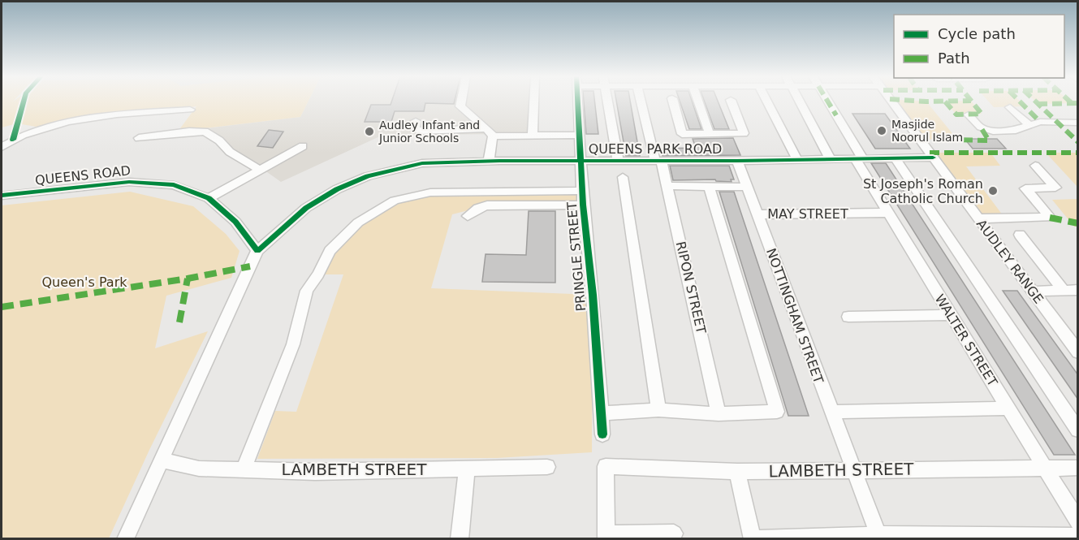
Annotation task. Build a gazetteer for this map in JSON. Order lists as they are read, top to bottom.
{
  "streets": {
    "street": [
      "QUEENS PARK ROAD",
      "QUEENS ROAD",
      "MAY STREET",
      "PRINGLE STREET",
      "AUDLEY RANGE",
      "RIPON STREET",
      "NOTTINGHAM STREET",
      "WALTER STREET",
      "LAMBETH STREET"
    ]
  },
  "crossings": [
    ["QUEENS PARK ROAD", "QUEENS ROAD"],
    ["QUEENS PARK ROAD", "PRINGLE STREET"],
    ["QUEENS PARK ROAD", "AUDLEY RANGE"],
    ["QUEENS PARK ROAD", "RIPON STREET"],
    ["QUEENS PARK ROAD", "NOTTINGHAM STREET"],
    ["QUEENS PARK ROAD", "WALTER STREET"],
    ["MAY STREET", "NOTTINGHAM STREET"],
    ["MAY STREET", "WALTER STREET"],
    ["NOTTINGHAM STREET", "LAMBETH STREET"],
    ["WALTER STREET", "LAMBETH STREET"]
  ],
  "parks": ["Queen's Park"],
  "places": ["Masjide Noorul Islam", "Audley Infant and Junior Schools", "St Joseph's Roman Catholic Church"],
  "legend": ["Cycle path", "Path"]
}
